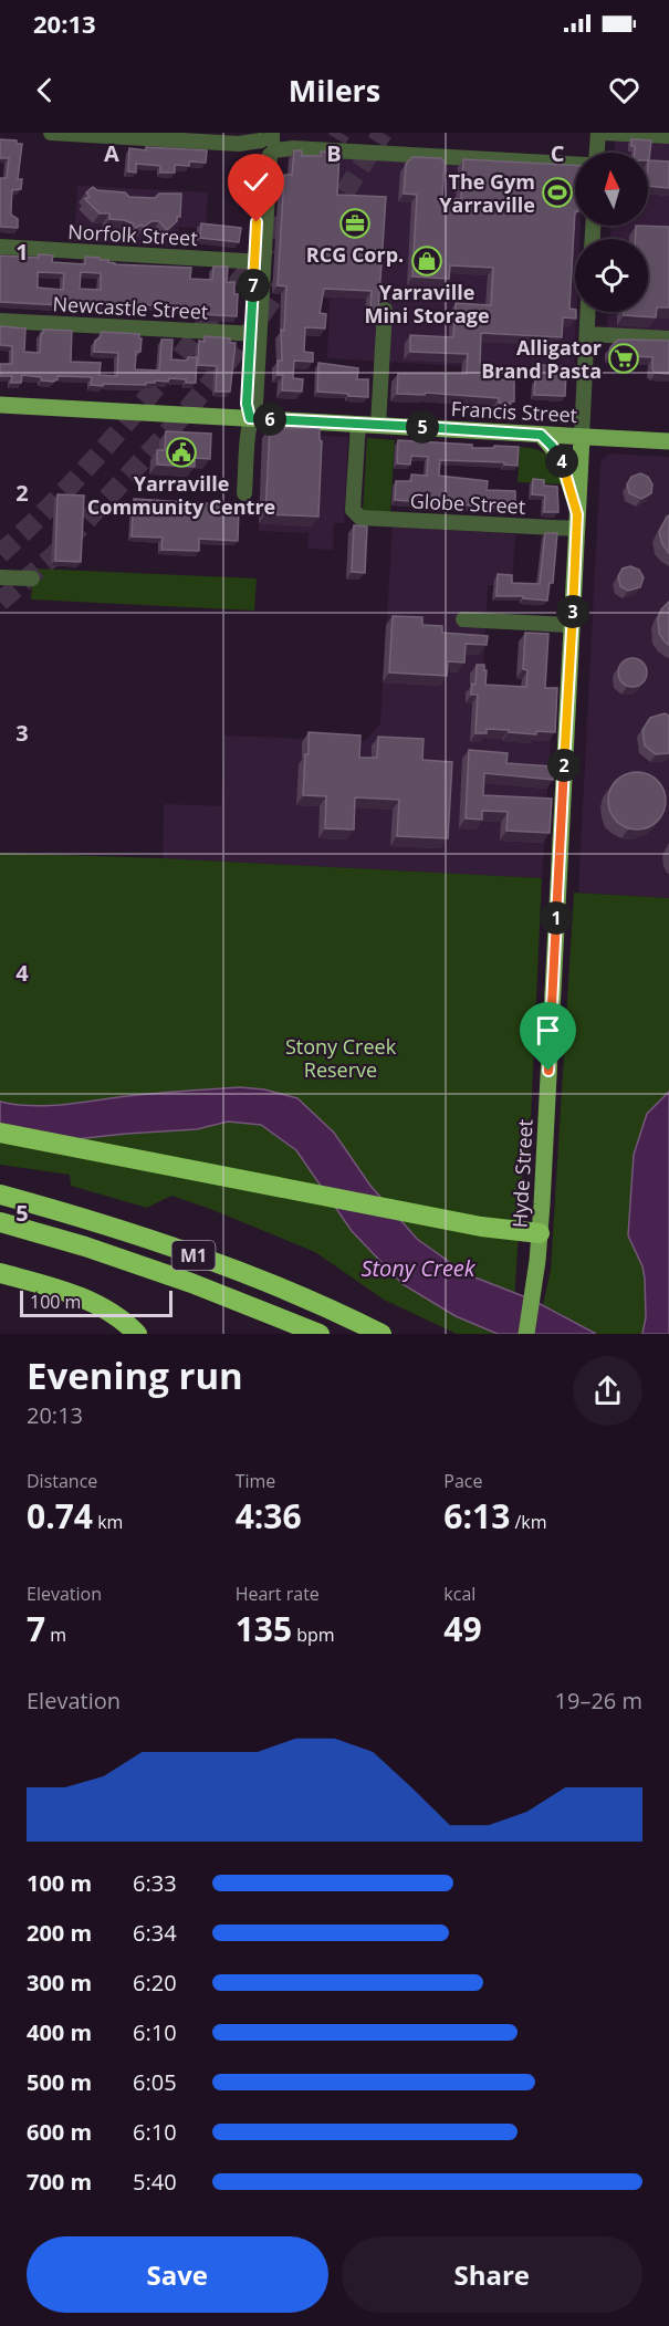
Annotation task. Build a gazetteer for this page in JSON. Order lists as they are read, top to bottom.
{
  "streets": {
    "highway": ["M1"],
    "main road": ["Francis Street", "Hyde Street"],
    "street": ["Norfolk Street", "Newcastle Street", "Globe Street"]
  },
  "crossings": [
    ["Francis Street", "Globe Street"],
    ["Francis Street", "Hyde Street"],
    ["Globe Street", "Hyde Street"]
  ],
  "water": ["Stony Creek"],
  "parks": ["Stony Creek Reserve"],
  "places": {
    "sports": ["The Gym Yarraville"],
    "office": ["RCG Corp."],
    "shop": ["Yarraville Mini Storage"],
    "supermarket": ["Alligator Brand Pasta"],
    "public building": ["Yarraville Community Centre"]
  },
  "scale_bar": "100 m",
  "north": "top",
  "page": {
    "status": "20:13",
    "header": "Milers",
    "pins": [
      "7",
      "6",
      "5",
      "4",
      "3",
      "2",
      "1"
    ],
    "scale": "100 m",
    "heading": ["Evening run", "20:13"],
    "stats": [
      ["Distance", "0.74 km"],
      ["Time", "4:36"],
      ["Pace", "6:13 /km"],
      ["Elevation", "7 m"],
      ["Heart rate", "135 bpm"],
      ["kcal", "49"]
    ],
    "chart": ["Elevation", "19–26 m"],
    "list": [
      {
        "name": "100 m",
        "note": "6:33"
      },
      {
        "name": "200 m",
        "note": "6:34"
      },
      {
        "name": "300 m",
        "note": "6:20"
      },
      {
        "name": "400 m",
        "note": "6:10"
      },
      {
        "name": "500 m",
        "note": "6:05"
      },
      {
        "name": "600 m",
        "note": "6:10"
      },
      {
        "name": "700 m",
        "note": "5:40"
      }
    ],
    "buttons": ["Save", "Share"]
  },
  "grid": {
    "columns": ["A", "B", "C"],
    "rows": [
      "1",
      "2",
      "3",
      "4",
      "5"
    ]
  }
}
